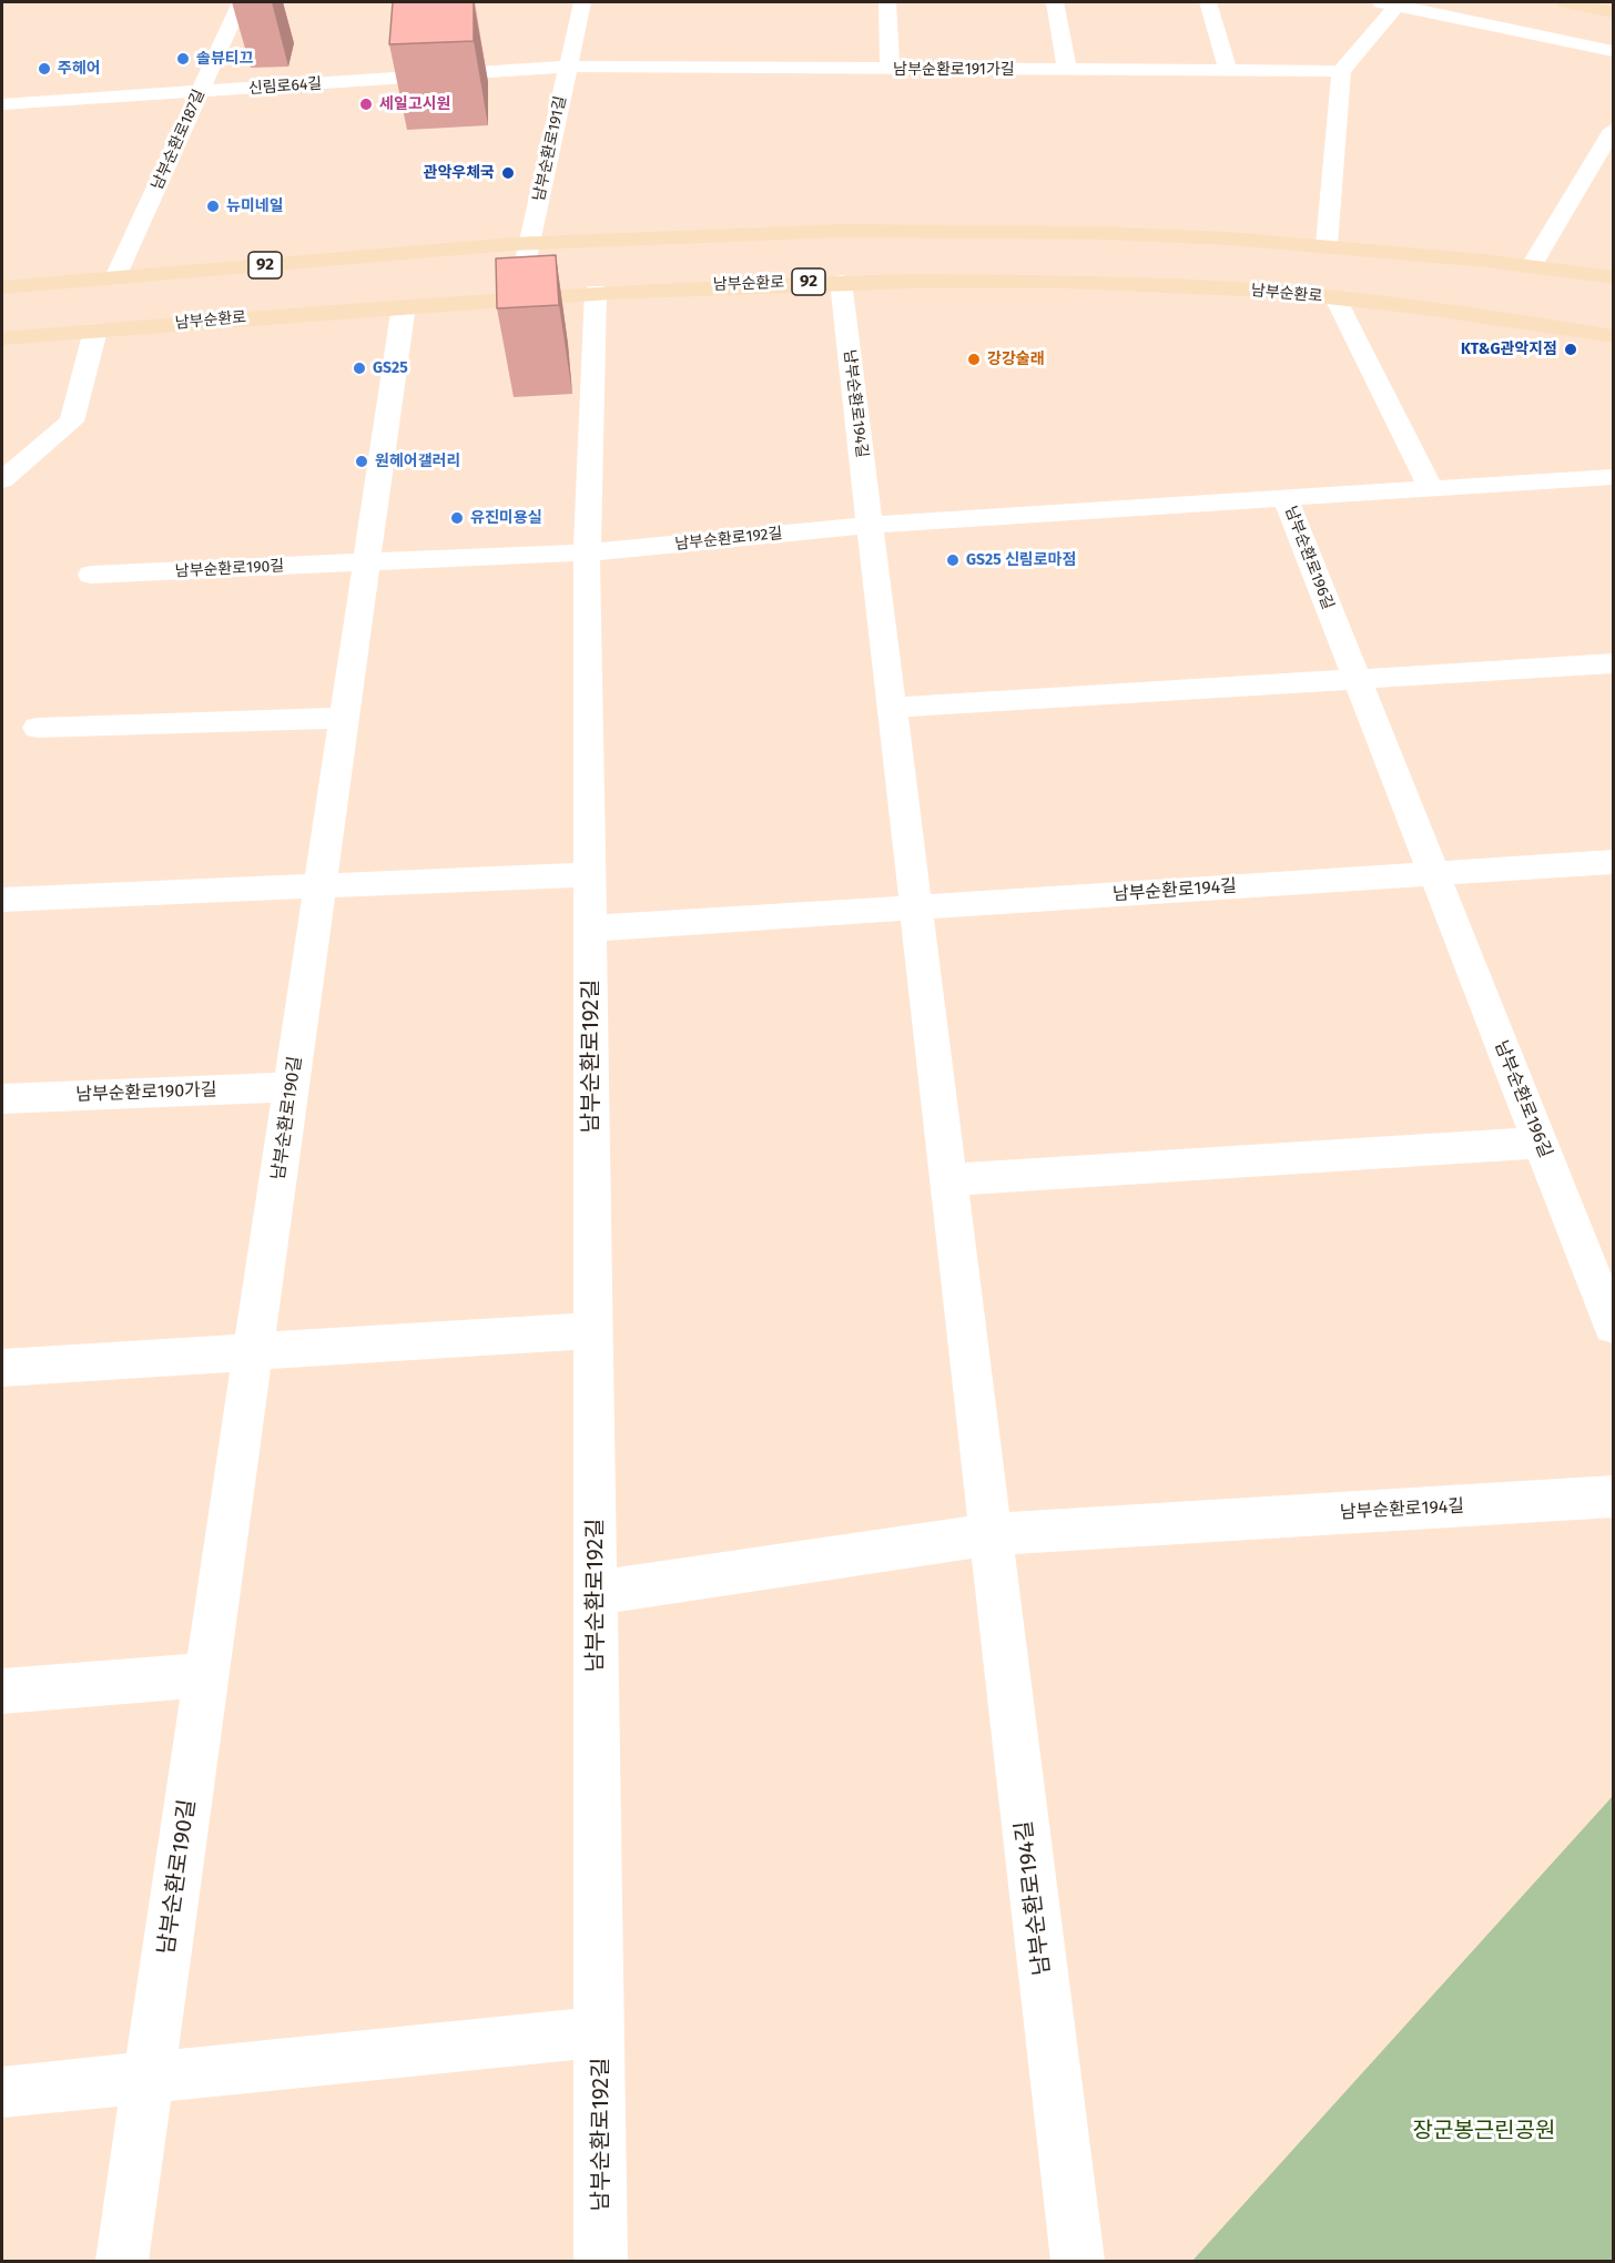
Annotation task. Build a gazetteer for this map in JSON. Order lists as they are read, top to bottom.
{
  "streets": {
    "main road": ["92", "남부순환로"],
    "street": [
      "남부순환로191가길",
      "신림로64길",
      "남부순환로187길",
      "남부순환로191길",
      "남부순환로194길",
      "남부순환로192길",
      "남부순환로196길",
      "남부순환로190길",
      "남부순환로190가길"
    ]
  },
  "crossings": [
    ["남부순환로191가길", "신림로64길"],
    ["남부순환로191가길", "남부순환로191길"],
    ["신림로64길", "남부순환로187길"],
    ["신림로64길", "남부순환로191길"],
    ["남부순환로187길", "92"],
    ["남부순환로191길", "92"],
    ["남부순환로191길", "남부순환로"],
    ["남부순환로", "남부순환로194길"],
    ["남부순환로", "남부순환로192길"],
    ["남부순환로", "남부순환로190길"],
    ["남부순환로194길", "남부순환로192길"],
    ["남부순환로194길", "남부순환로196길"],
    ["남부순환로192길", "남부순환로190길"],
    ["남부순환로190길", "남부순환로190가길"]
  ],
  "parks": ["장군봉근린공원"],
  "places": [
    "솔뷰티끄",
    "주헤어",
    "세일고시원",
    "관악우체국",
    "뉴미네일",
    "KT&G관악지점",
    "강강술래",
    "GS25",
    "원헤어갤러리",
    "유진미용실",
    "GS25 신림로마점"
  ]
}
